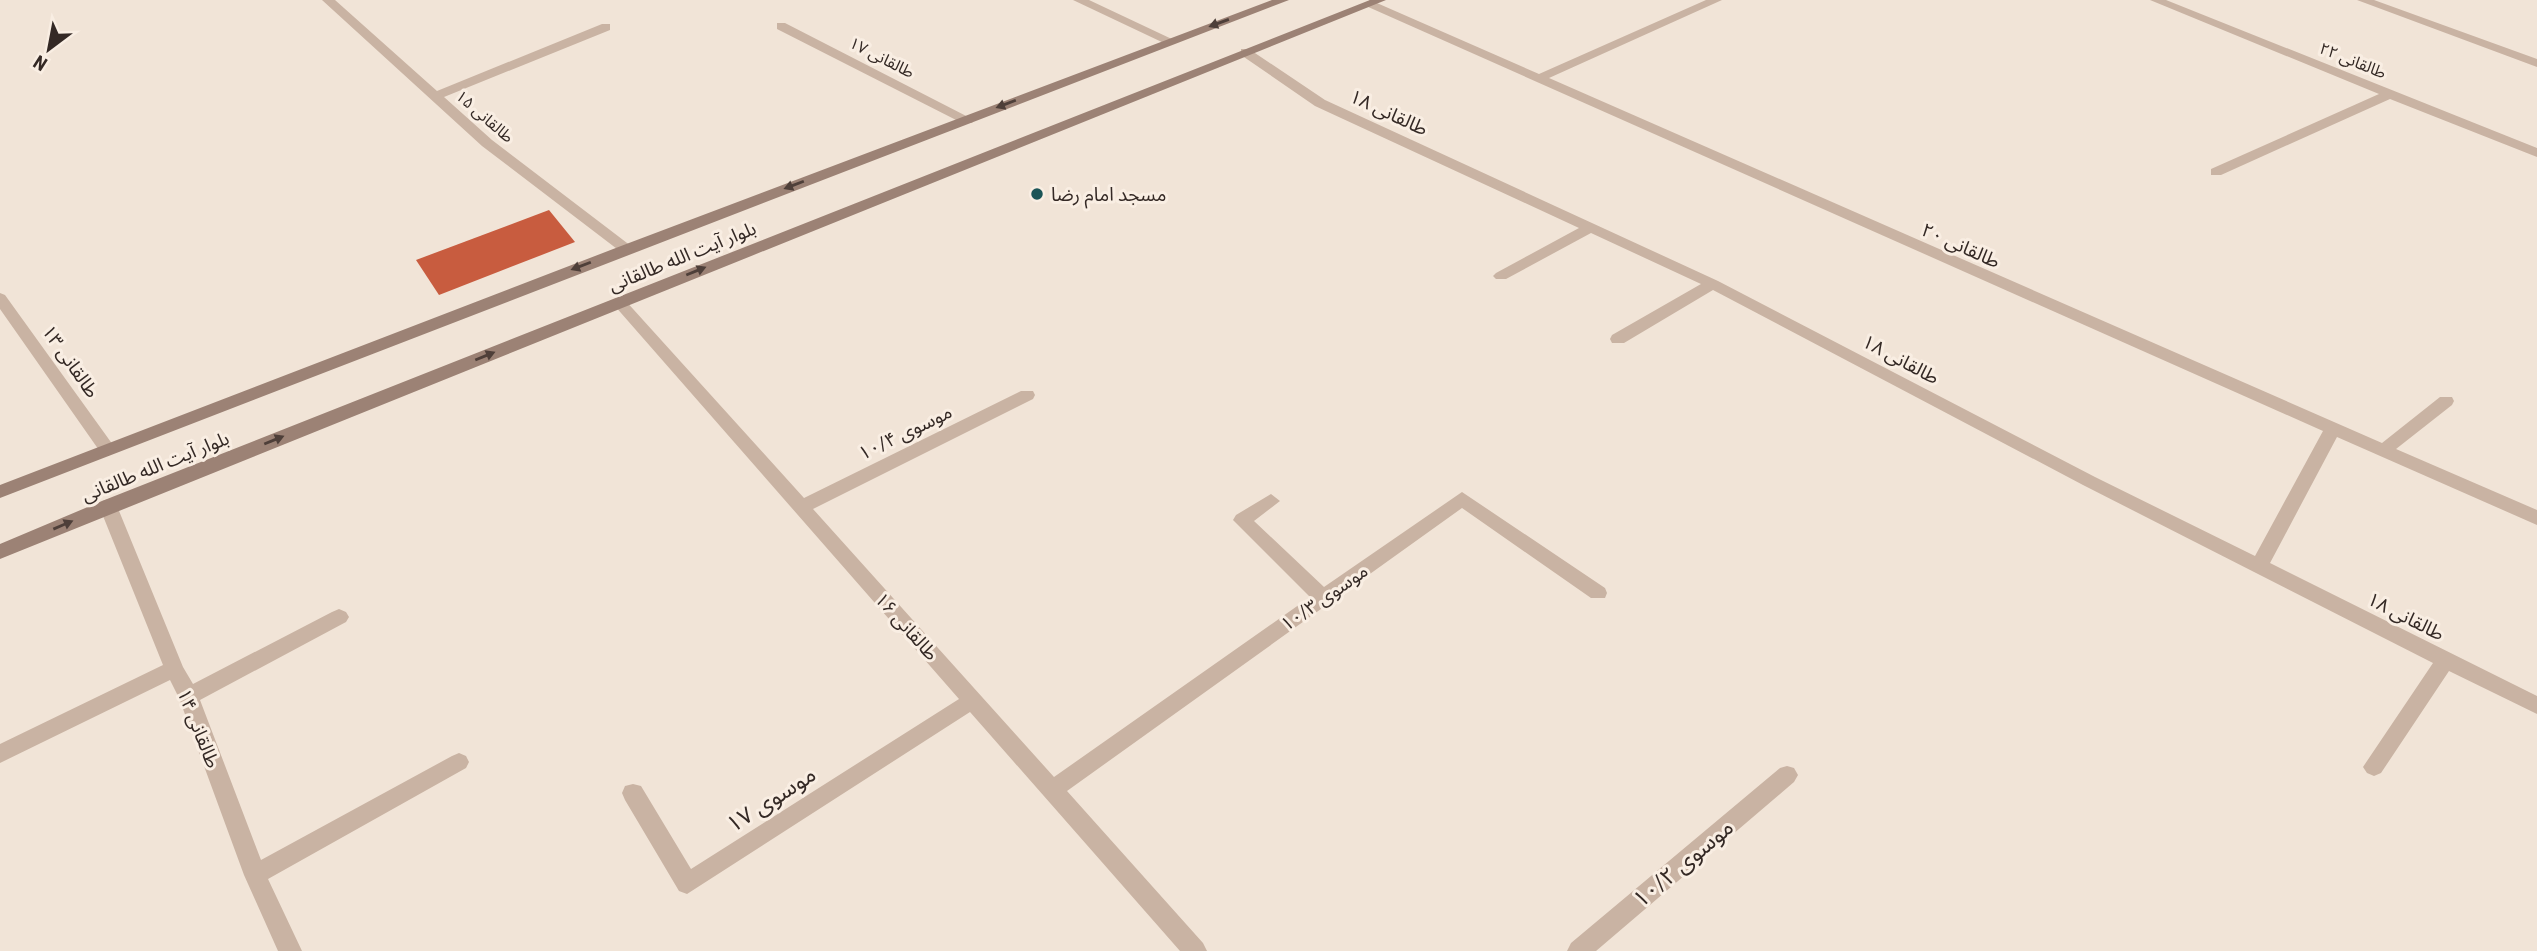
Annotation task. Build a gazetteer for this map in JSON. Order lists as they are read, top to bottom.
{
  "streets": {
    "main road": ["بلوار آیت الله طالقانی"],
    "street": [
      "طالقانی ۱۷",
      "طالقانی ۲۲",
      "طالقانی ۱۸",
      "طالقانی ۱۵",
      "طالقانی ۲۰",
      "طالقانی ۱۳",
      "موسوی ۱۰/۴",
      "موسوی ۱۰/۳",
      "طالقانی ۱۶",
      "طالقانی ۱۴",
      "موسوی ۱۷",
      "موسوی ۱۰/۲"
    ]
  },
  "crossings": [
    ["طالقانی ۱۷", "بلوار آیت الله طالقانی"],
    ["طالقانی ۱۸", "بلوار آیت الله طالقانی"],
    ["طالقانی ۱۵", "بلوار آیت الله طالقانی"],
    ["طالقانی ۲۰", "بلوار آیت الله طالقانی"],
    ["بلوار آیت الله طالقانی", "طالقانی ۱۳"],
    ["بلوار آیت الله طالقانی", "طالقانی ۱۶"],
    ["بلوار آیت الله طالقانی", "طالقانی ۱۴"],
    ["موسوی ۱۰/۴", "طالقانی ۱۶"],
    ["موسوی ۱۰/۳", "طالقانی ۱۶"],
    ["طالقانی ۱۶", "موسوی ۱۷"]
  ],
  "places": ["مسجد امام رضا"],
  "north": "bottom left"
}
